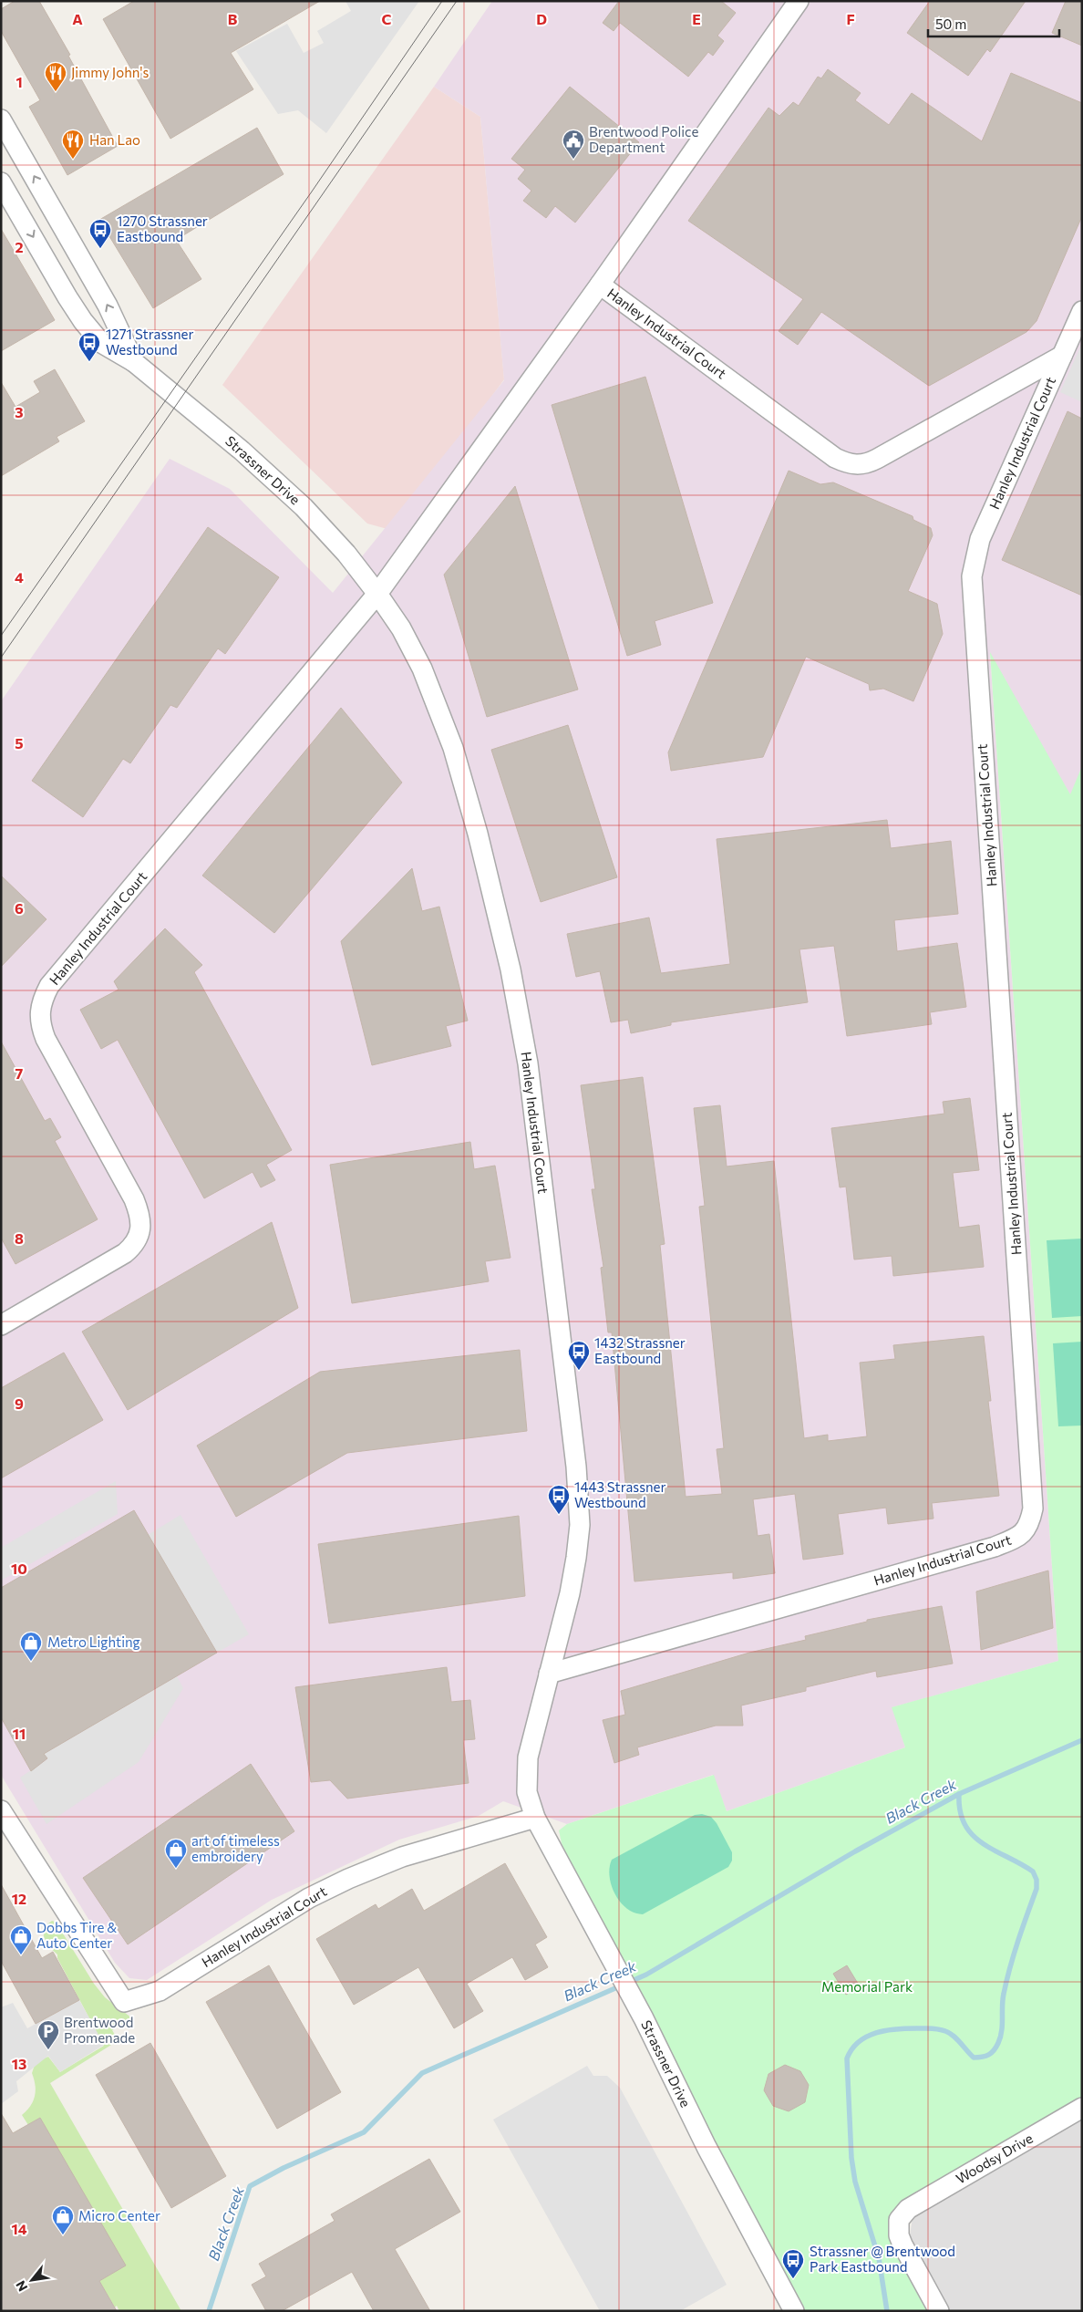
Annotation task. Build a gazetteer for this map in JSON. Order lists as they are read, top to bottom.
{
  "streets": {
    "street": ["Hanley Industrial Court", "Strassner Drive", "Woodsy Drive"]
  },
  "crossings": [
    ["Hanley Industrial Court", "Strassner Drive"]
  ],
  "water": ["Black Creek"],
  "parks": ["Memorial Park"],
  "places": {
    "restaurant": ["Jimmy John's", "Han Lao"],
    "public building": ["Brentwood Police Department"],
    "bus stop": [
      "1270 Strassner Eastbound",
      "1271 Strassner Westbound",
      "1432 Strassner Eastbound",
      "1443 Strassner Westbound",
      "Strassner @ Brentwood Park Eastbound"
    ],
    "shop": [
      "Metro Lighting",
      "art of timeless embroidery",
      "Dobbs Tire & Auto Center",
      "Micro Center"
    ],
    "parking": ["Brentwood Promenade"]
  },
  "scale_bar": "50 m",
  "north": "bottom left",
  "grid": {
    "columns": [
      "A",
      "B",
      "C",
      "D",
      "E",
      "F"
    ],
    "rows": [
      "1",
      "2",
      "3",
      "4",
      "5",
      "6",
      "7",
      "8",
      "9",
      "10",
      "11",
      "12",
      "13",
      "14"
    ]
  }
}
